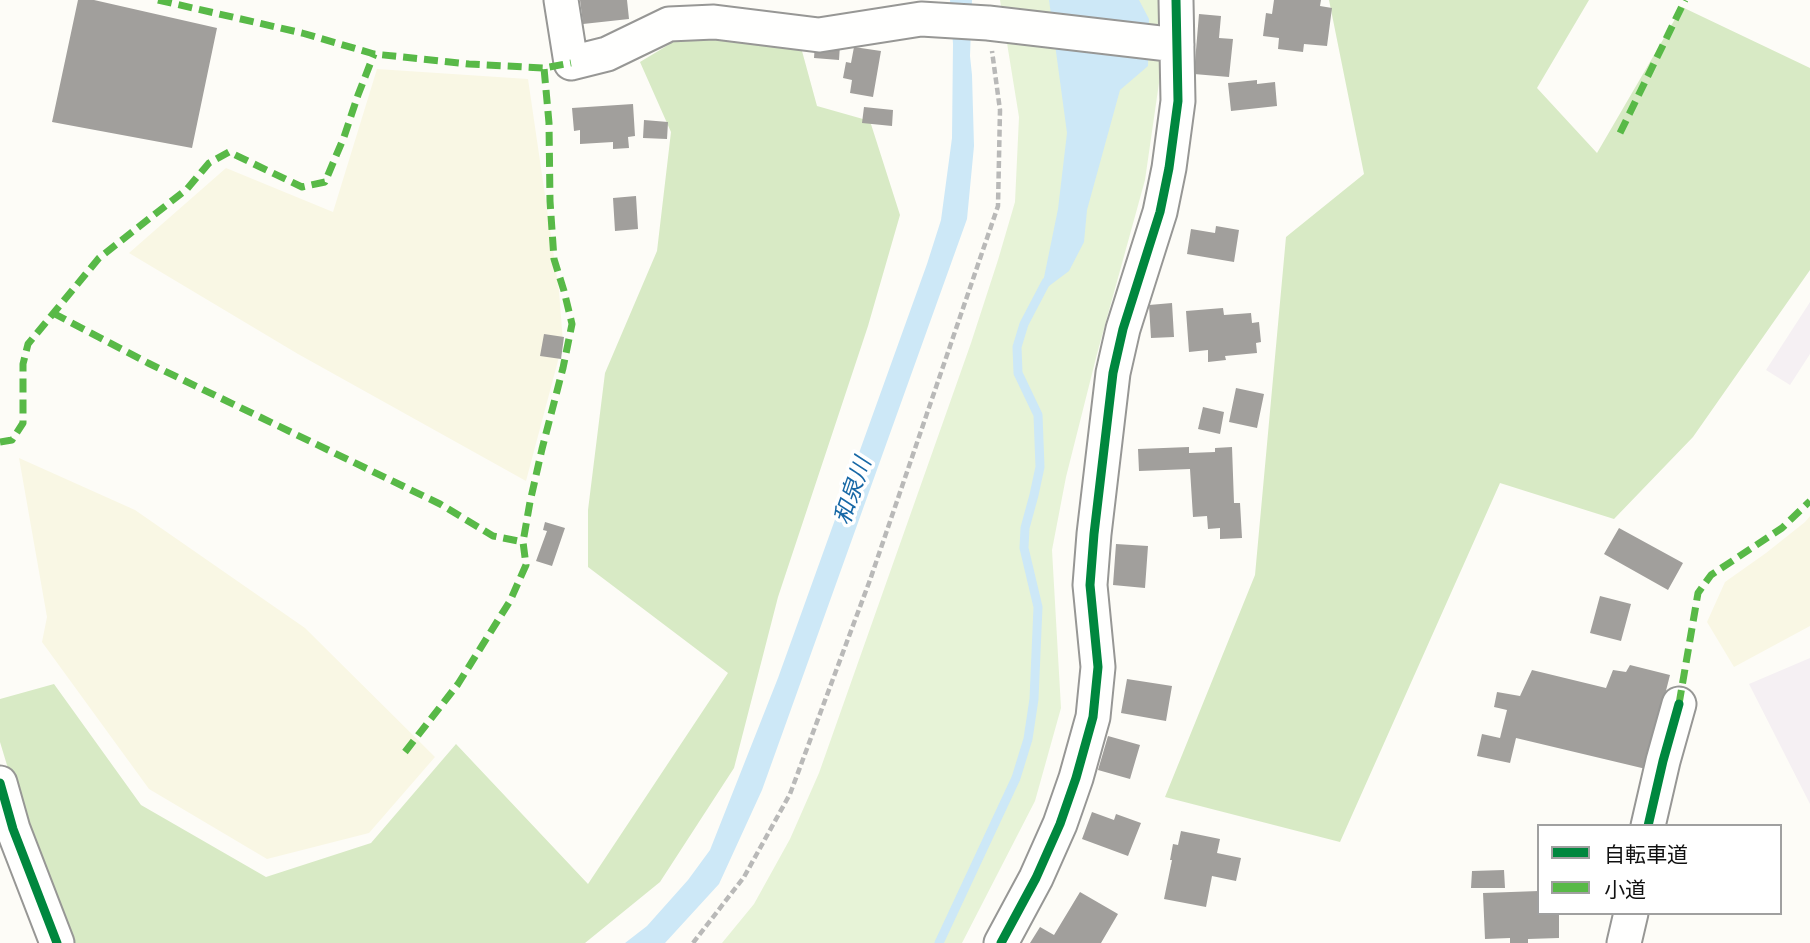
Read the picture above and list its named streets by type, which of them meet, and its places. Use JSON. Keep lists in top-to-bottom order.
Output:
{
  "water": ["和泉川"],
  "legend": ["自転車道", "小道"]
}
